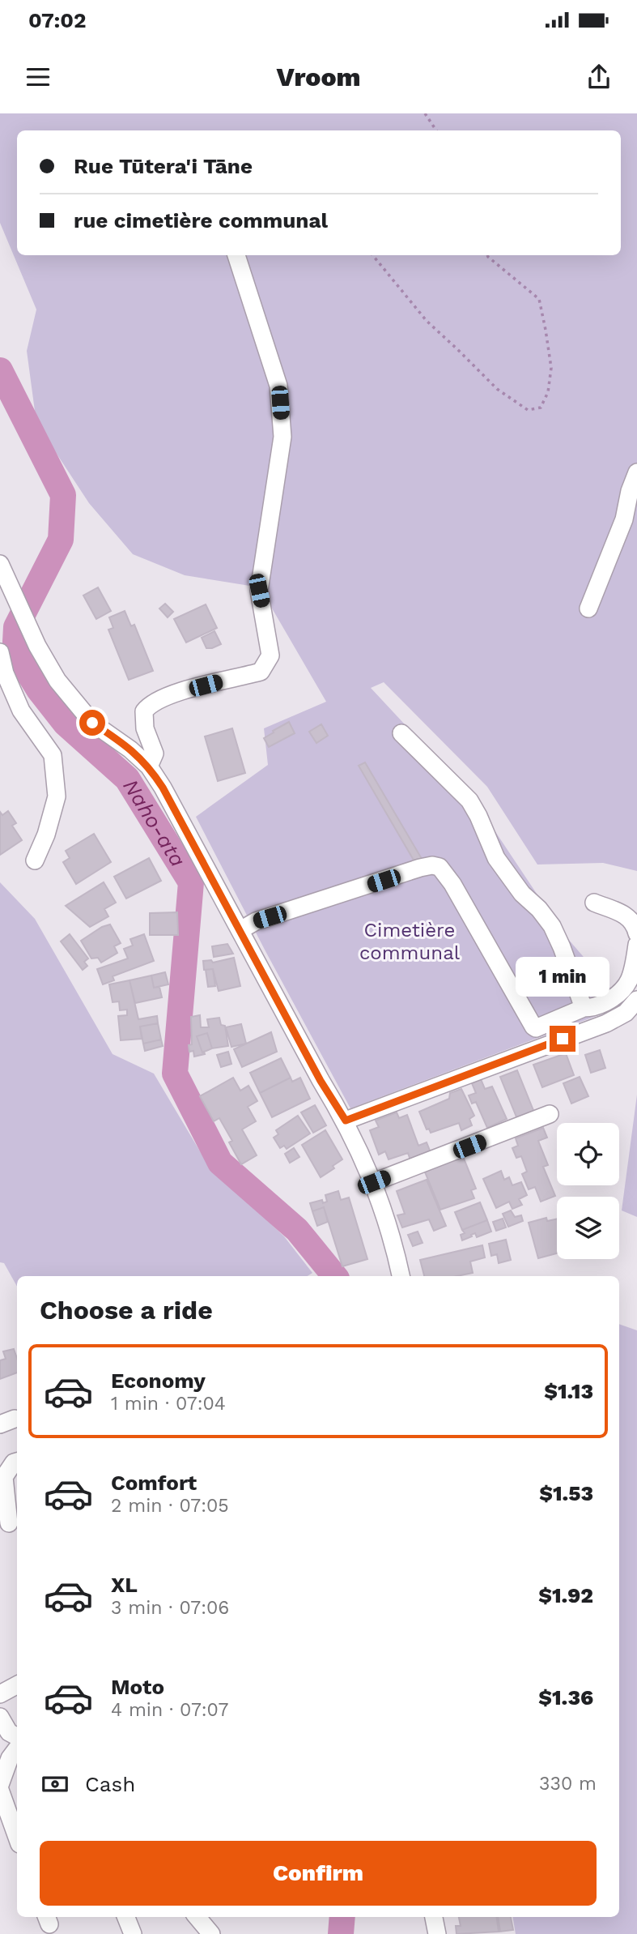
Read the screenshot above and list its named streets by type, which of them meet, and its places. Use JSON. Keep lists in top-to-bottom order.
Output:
{
  "water": ["Naho-ata"],
  "parks": ["Cimetière communal"],
  "page": {
    "status": "07:02",
    "header": "Vroom",
    "banner": ["Rue Tūtera'i Tāne", "rue cimetière communal"],
    "bubble": "1 min",
    "heading": "Choose a ride",
    "list": [
      {
        "name": "Economy",
        "note": "1 min · 07:04",
        "value": "$1.13"
      },
      {
        "name": "Comfort",
        "note": "2 min · 07:05",
        "value": "$1.53"
      },
      {
        "name": "XL",
        "note": "3 min · 07:06",
        "value": "$1.92"
      },
      {
        "name": "Moto",
        "note": "4 min · 07:07",
        "value": "$1.36"
      }
    ],
    "pay": ["Cash", "330 m"],
    "buttons": "Confirm"
  }
}
